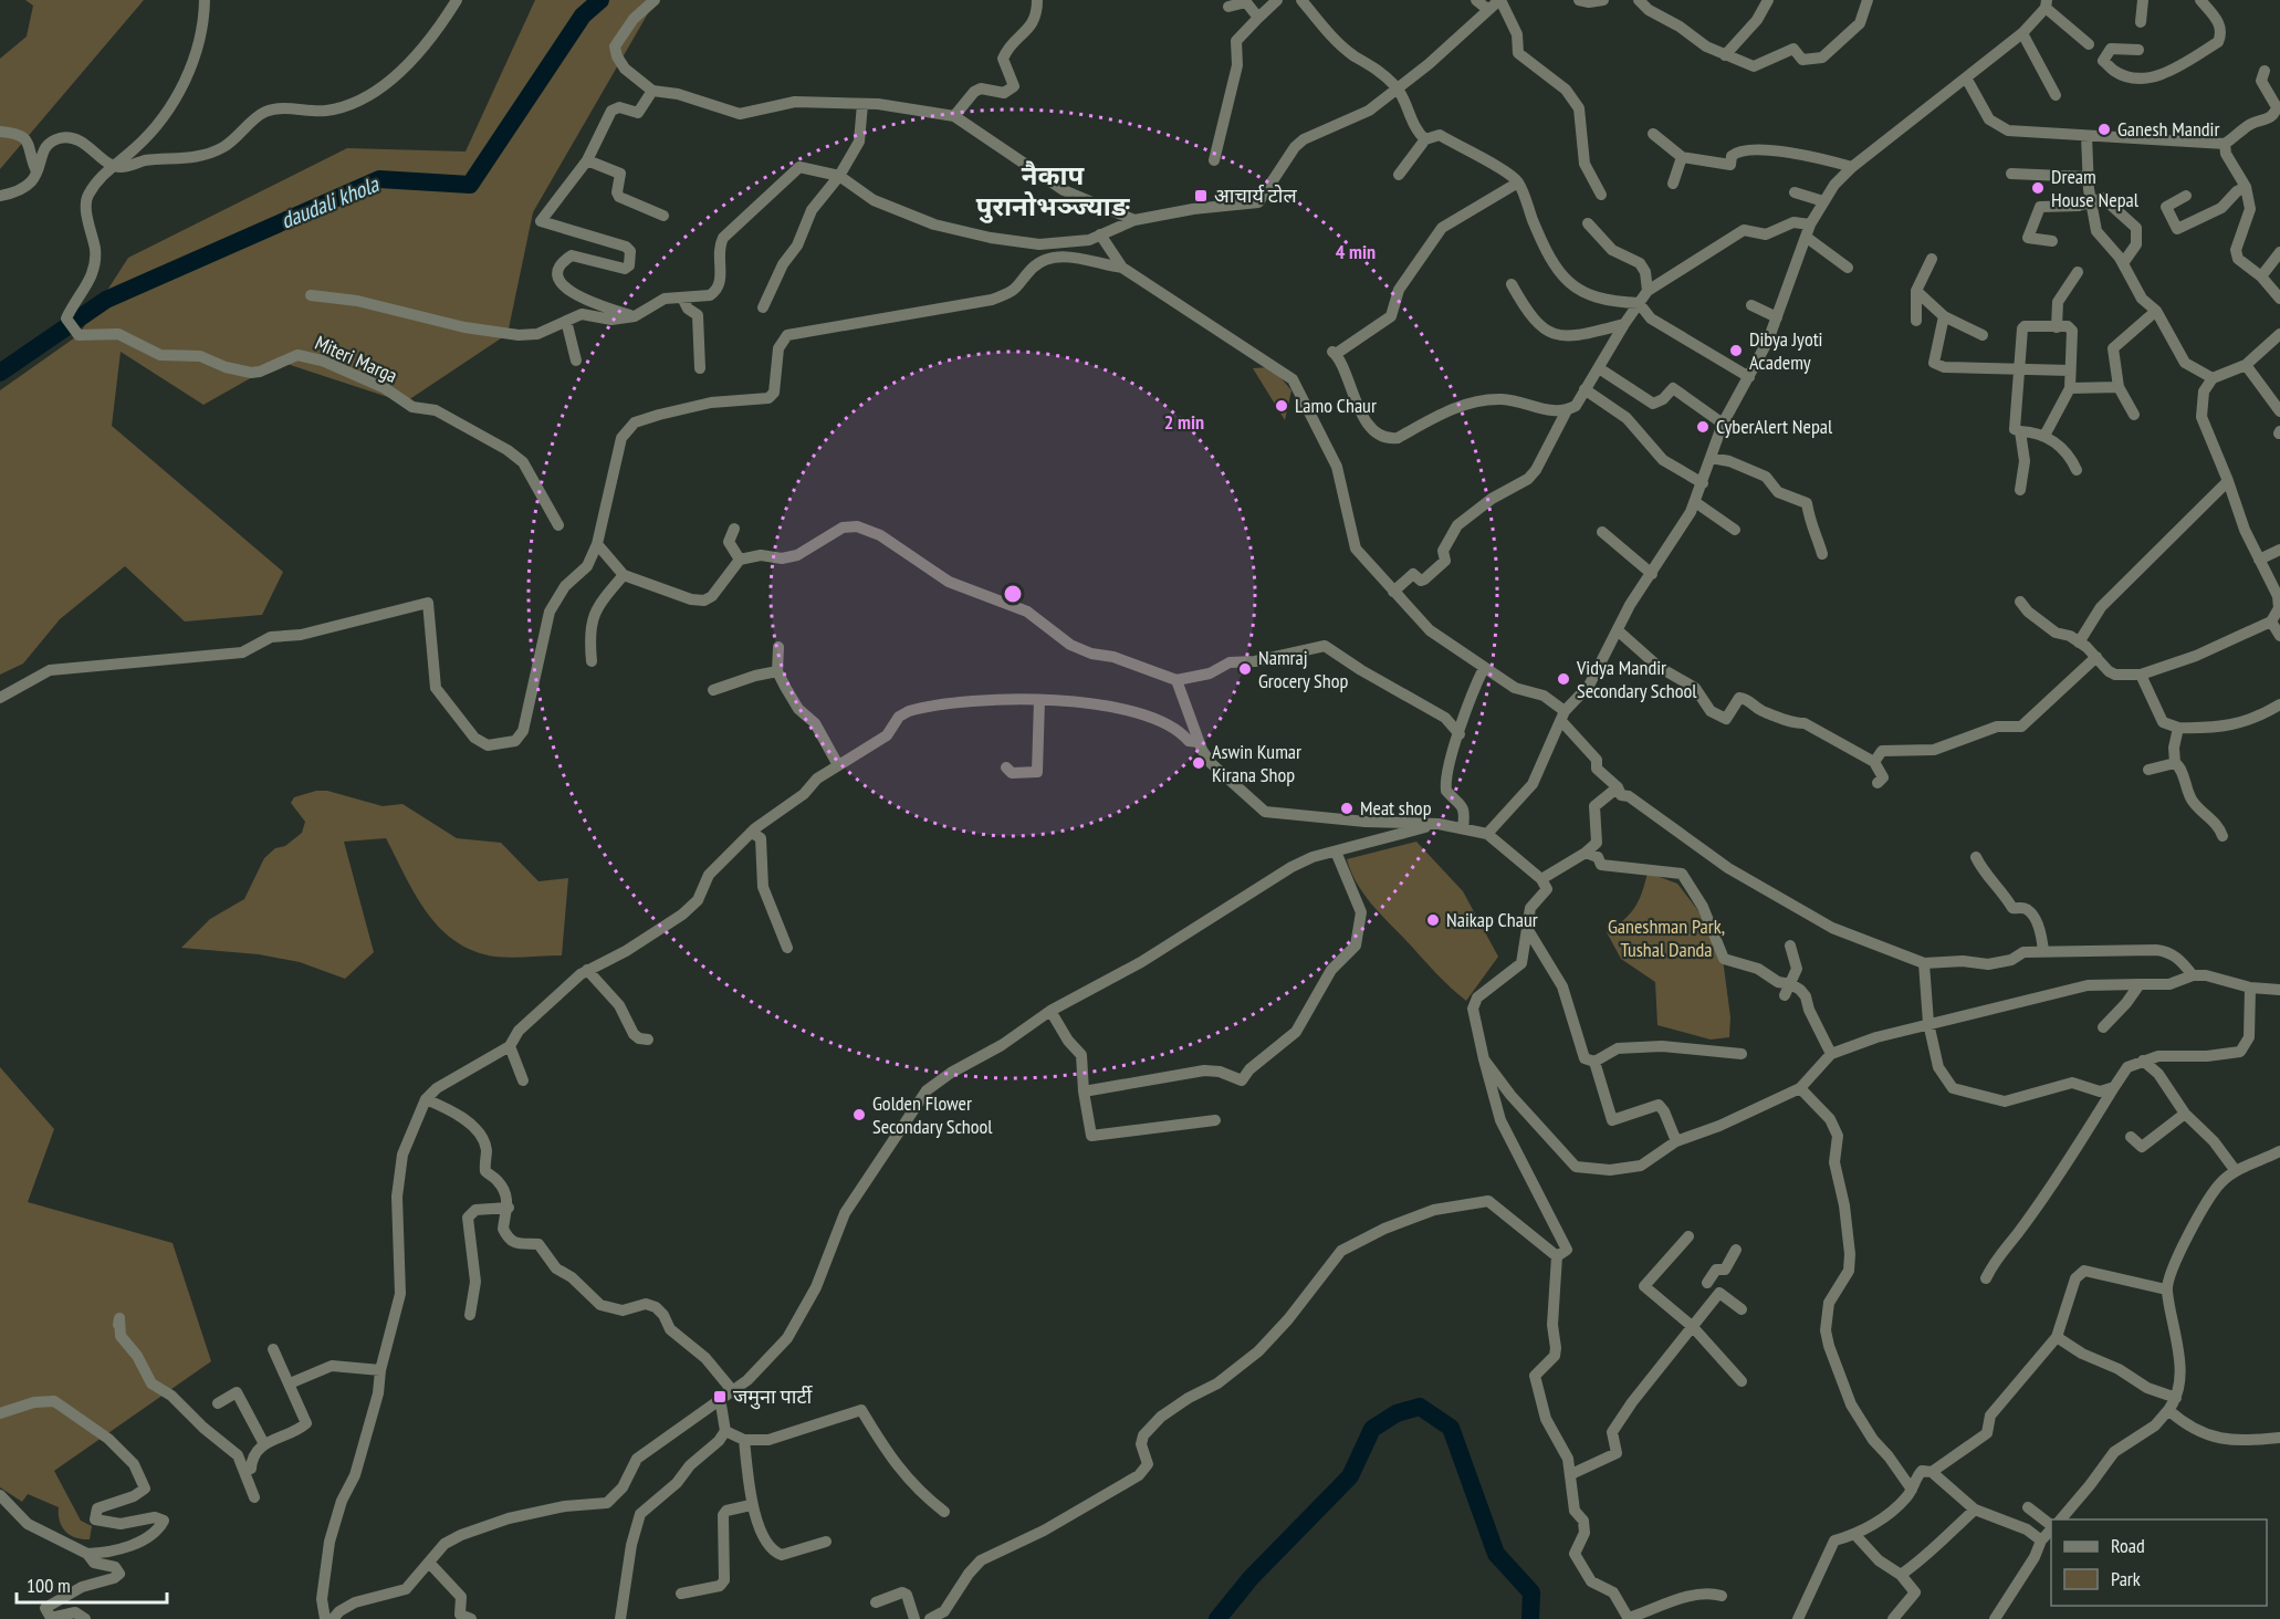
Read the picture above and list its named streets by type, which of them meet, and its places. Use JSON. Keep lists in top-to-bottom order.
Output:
{
  "streets": {
    "street": ["Miteri Marga"]
  },
  "districts": ["नैकाप पुरानोभञ्ज्याङ"],
  "water": ["daudali khola"],
  "parks": ["Ganeshman Park, Tushal Danda"],
  "places": {
    "other": [
      "Ganesh Mandir",
      "Dream House Nepal",
      "Dibya Jyoti Academy",
      "Lamo Chaur",
      "CyberAlert Nepal",
      "Namraj Grocery Shop",
      "Vidya Mandir Secondary School",
      "Aswin Kumar Kirana Shop",
      "Meat shop",
      "Naikap Chaur",
      "Golden Flower Secondary School"
    ],
    "transit": ["आचार्य टोल", "जमुना पार्टी"]
  },
  "legend": ["Road", "Park"],
  "scale_bar": "100 m",
  "rings": ["4 min", "2 min"]
}
